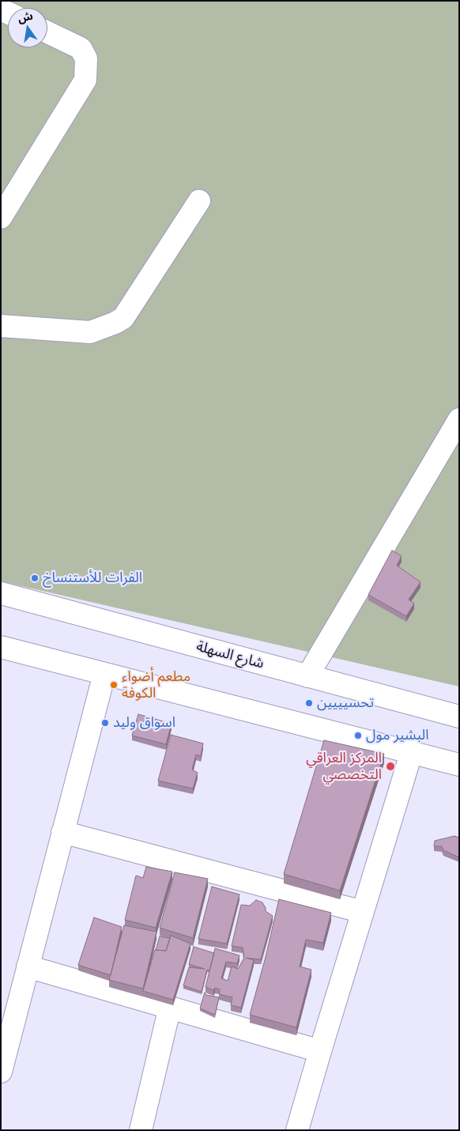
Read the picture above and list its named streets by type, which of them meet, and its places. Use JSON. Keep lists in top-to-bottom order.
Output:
{
  "streets": {
    "street": ["شارع السهلة"]
  },
  "places": [
    "الفرات للأستنساخ",
    "مطعم أضواء الكوفة",
    "تحسيييين",
    "اسواق وليد",
    "البشير مول",
    "المركز العراقي التخصصي"
  ],
  "north": "top"
}
